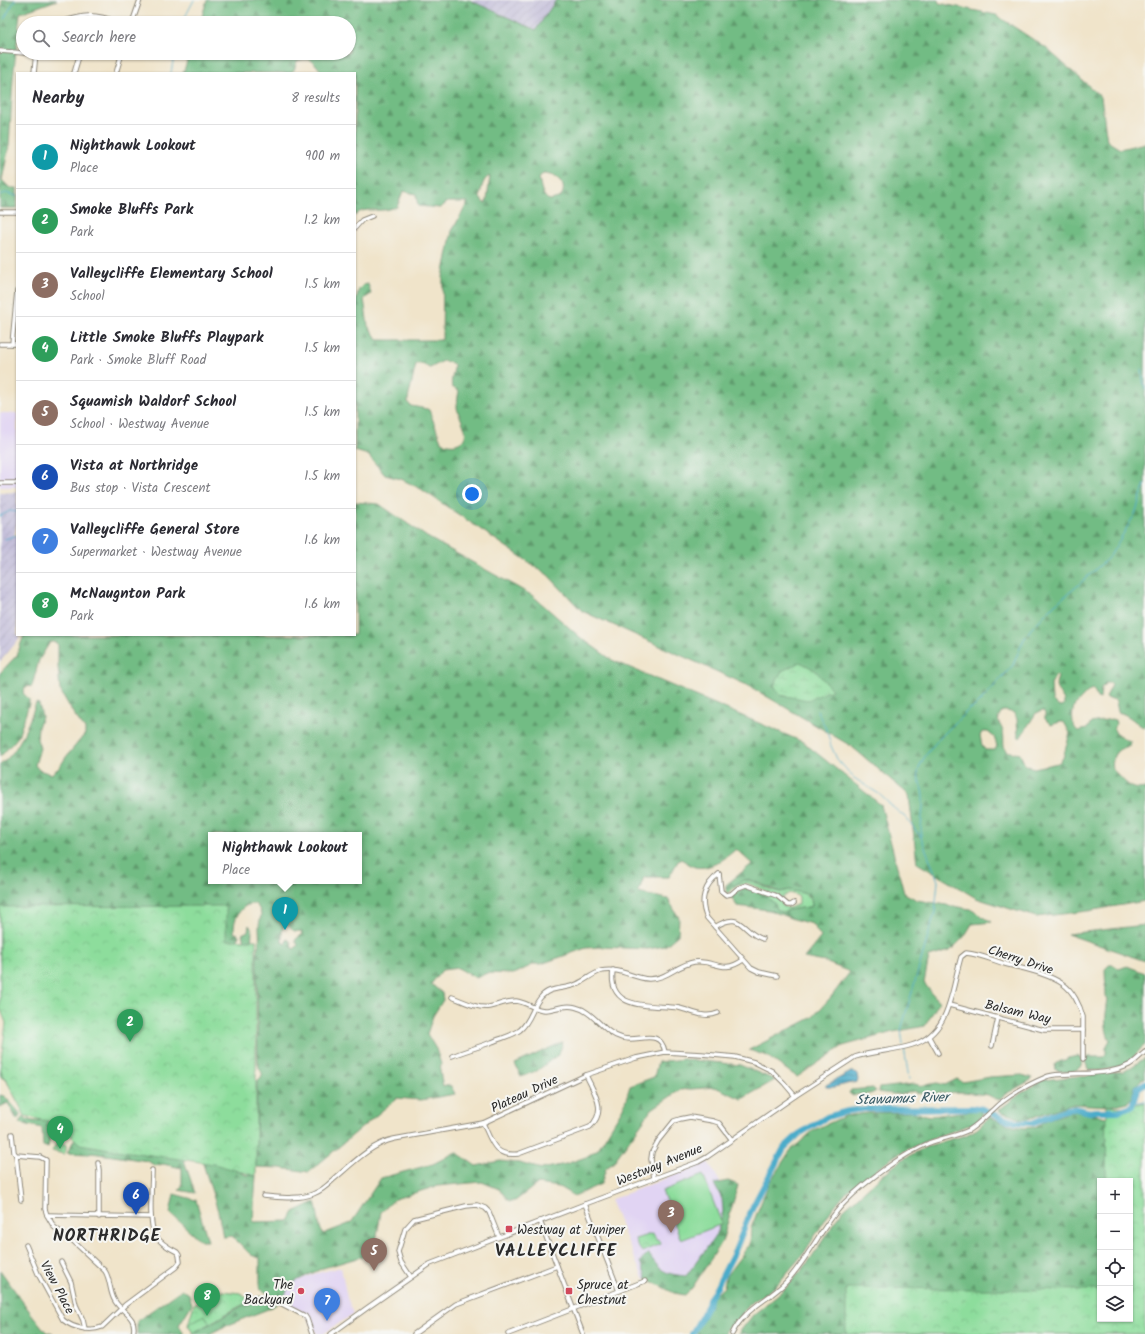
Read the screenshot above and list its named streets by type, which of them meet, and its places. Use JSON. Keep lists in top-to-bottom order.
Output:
{
  "streets": {
    "street": [
      "Cherry Drive",
      "Balsam Way",
      "Plateau Drive",
      "Westway Avenue",
      "View Place"
    ]
  },
  "crossings": [
    ["Cherry Drive", "Balsam Way"],
    ["Cherry Drive", "Westway Avenue"],
    ["Balsam Way", "Westway Avenue"],
    ["Plateau Drive", "Westway Avenue"]
  ],
  "districts": ["NORTHRIDGE", "VALLEYCLIFFE"],
  "water": ["Stawamus River"],
  "places": {
    "transit": ["Westway at Juniper", "Spruce at Chestnut"],
    "other": ["The Backyard"]
  },
  "page": {
    "search": "Search here",
    "heading": ["Nearby", "8 results"],
    "list": [
      {
        "mark": "1",
        "name": "Nighthawk Lookout",
        "note": "Place",
        "value": "900 m"
      },
      {
        "mark": "2",
        "name": "Smoke Bluffs Park",
        "note": "Park",
        "value": "1.2 km"
      },
      {
        "mark": "3",
        "name": "Valleycliffe Elementary School",
        "note": "School",
        "value": "1.5 km"
      },
      {
        "mark": "4",
        "name": "Little Smoke Bluffs Playpark",
        "note": "Park · Smoke Bluff Road",
        "value": "1.5 km"
      },
      {
        "mark": "5",
        "name": "Squamish Waldorf School",
        "note": "School · Westway Avenue",
        "value": "1.5 km"
      },
      {
        "mark": "6",
        "name": "Vista at Northridge",
        "note": "Bus stop · Vista Crescent",
        "value": "1.5 km"
      },
      {
        "mark": "7",
        "name": "Valleycliffe General Store",
        "note": "Supermarket · Westway Avenue",
        "value": "1.6 km"
      },
      {
        "mark": "8",
        "name": "McNaugnton Park",
        "note": "Park",
        "value": "1.6 km"
      }
    ],
    "popup": ["Nighthawk Lookout", "Place"],
    "pins": [
      "1",
      "2",
      "4",
      "6",
      "3",
      "5",
      "8",
      "7"
    ],
    "map_buttons": ["+", "−"]
  }
}
